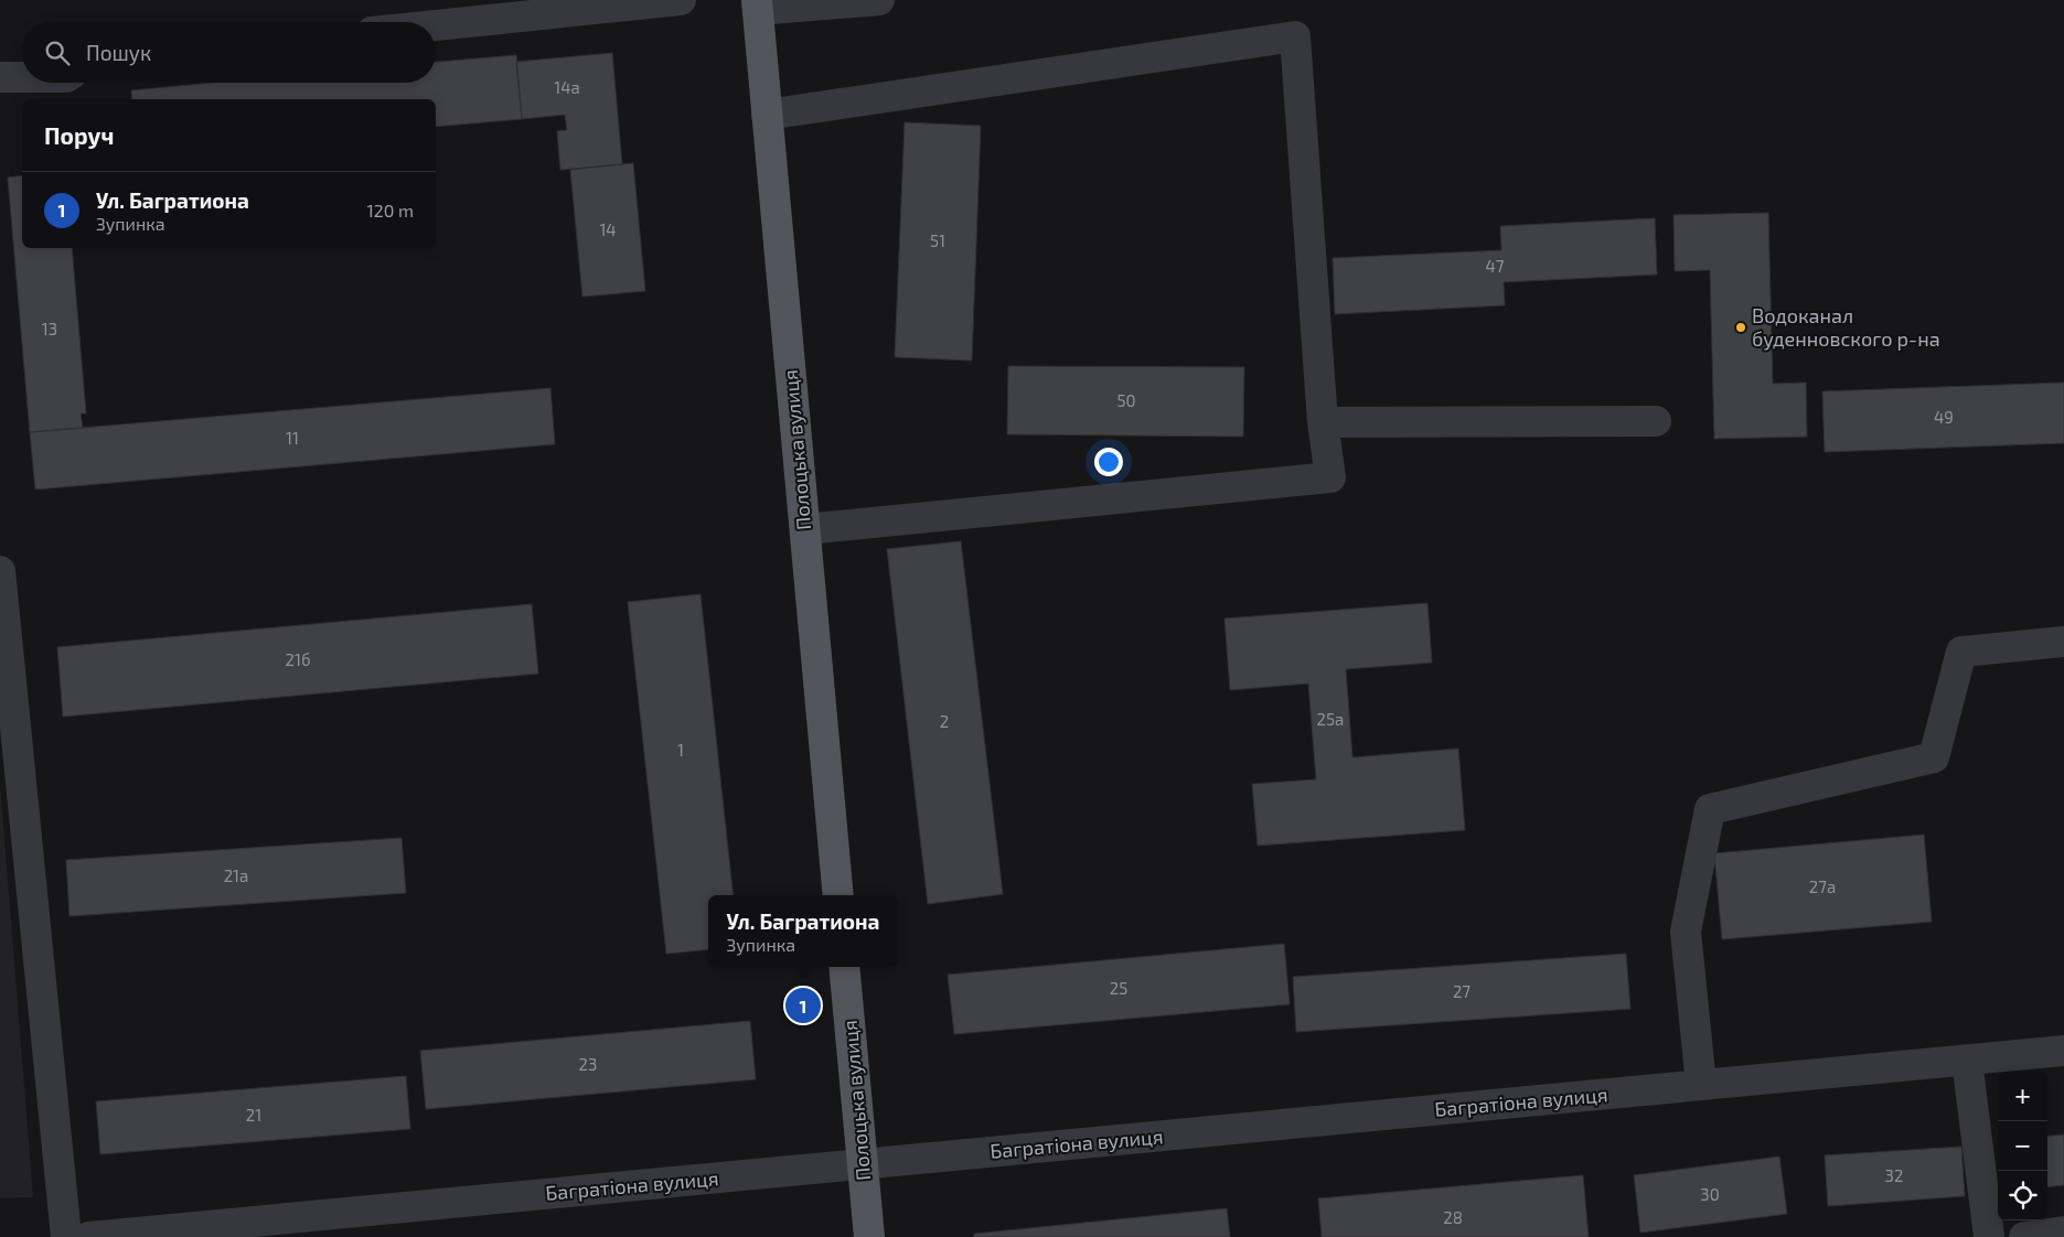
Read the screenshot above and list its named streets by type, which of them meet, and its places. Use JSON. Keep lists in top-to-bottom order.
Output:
{
  "streets": {
    "main road": ["Полоцька вулиця"],
    "street": ["Багратіона вулиця"]
  },
  "crossings": [
    ["Полоцька вулиця", "Багратіона вулиця"]
  ],
  "places": ["Водоканал буденновского р-на"],
  "house_numbers": [
    "14а",
    "14",
    "51",
    "47",
    "13",
    "50",
    "49",
    "11",
    "21б",
    "25а",
    "2",
    "1",
    "21а",
    "27а",
    "25",
    "27",
    "23",
    "21",
    "32",
    "30",
    "28"
  ],
  "page": {
    "search": "Пошук",
    "heading": "Поруч",
    "list": [
      {
        "mark": "1",
        "name": "Ул. Багратиона",
        "note": "Зупинка",
        "value": "120 m"
      }
    ],
    "popup": ["Ул. Багратиона", "Зупинка"],
    "pins": "1",
    "map_buttons": ["+", "−"]
  }
}
